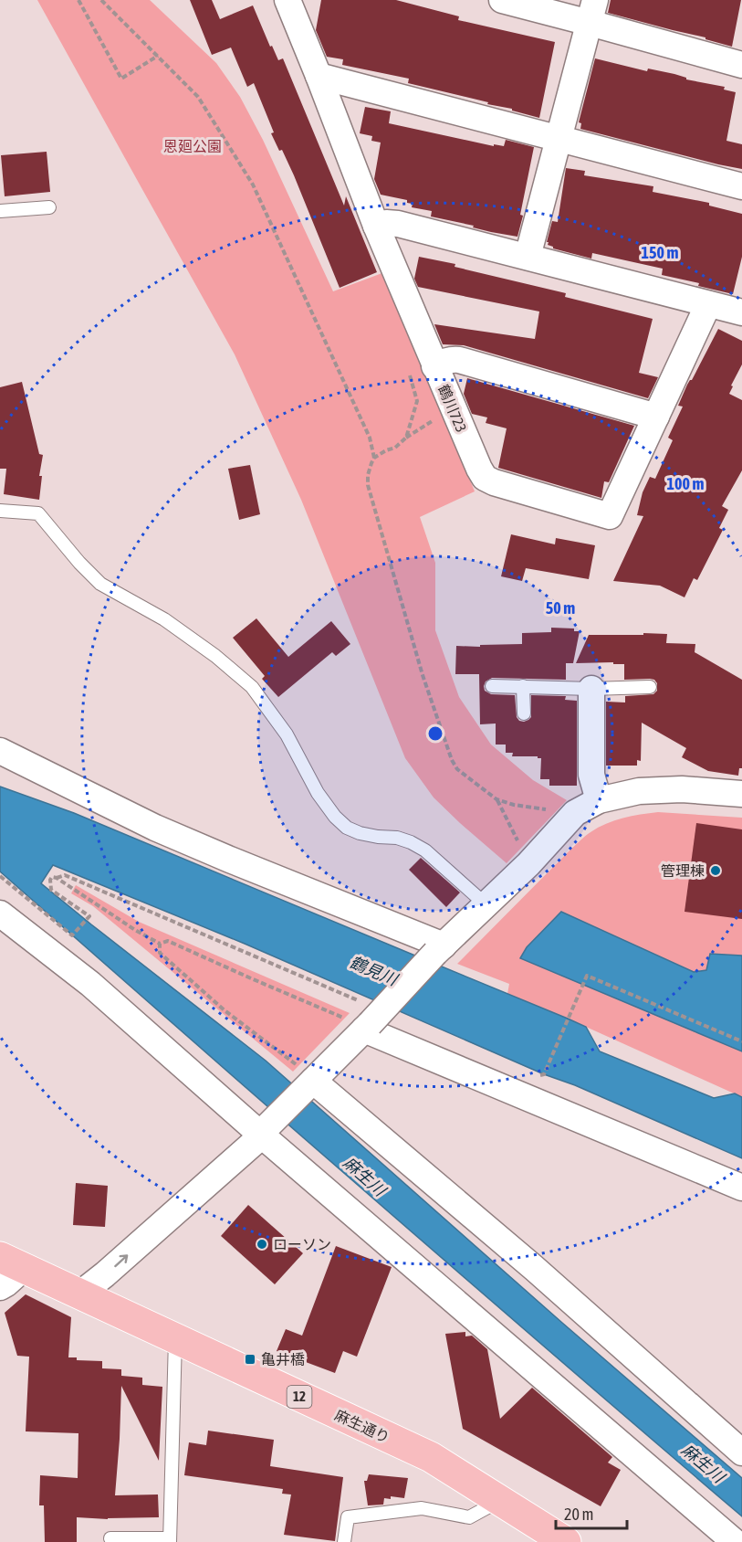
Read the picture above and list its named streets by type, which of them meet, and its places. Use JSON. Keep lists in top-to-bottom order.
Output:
{
  "streets": {
    "main road": ["12", "麻生通り"],
    "street": ["鶴川723"]
  },
  "water": ["鶴見川", "麻生川"],
  "parks": ["恩廻公園"],
  "places": {
    "other": ["管理棟", "ローソン"],
    "transit": ["亀井橋"]
  },
  "scale_bar": "20 m",
  "rings": ["150 m", "100 m", "50 m"]
}
